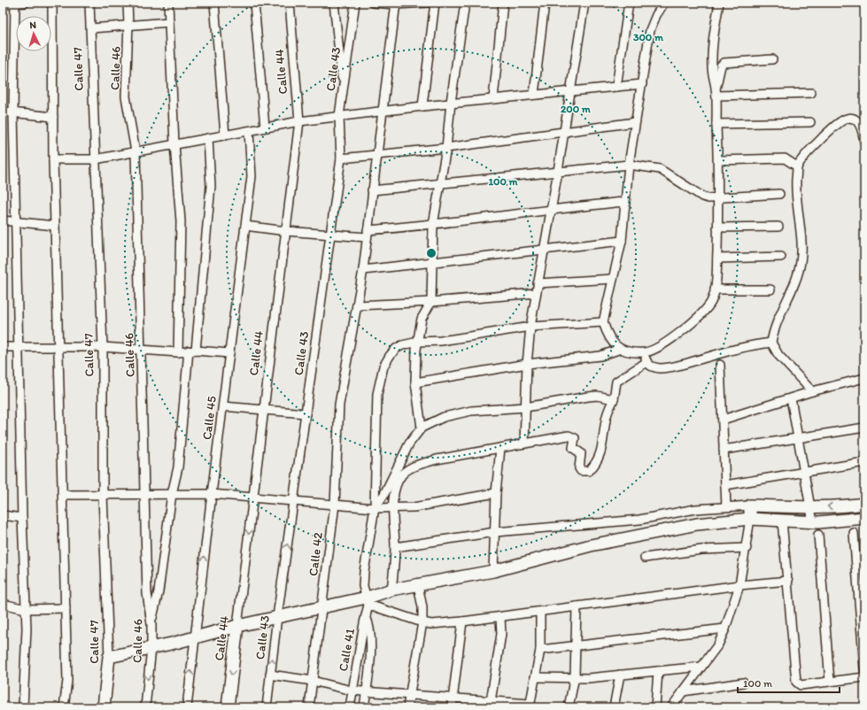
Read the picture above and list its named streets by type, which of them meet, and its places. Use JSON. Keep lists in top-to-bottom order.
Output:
{
  "streets": {
    "street": [
      "Calle 46",
      "Calle 47",
      "Calle 43",
      "Calle 44",
      "Calle 45",
      "Calle 42",
      "Calle 41"
    ]
  },
  "scale_bar": "100 m",
  "north": "top",
  "rings": ["300 m", "200 m", "100 m"]
}
